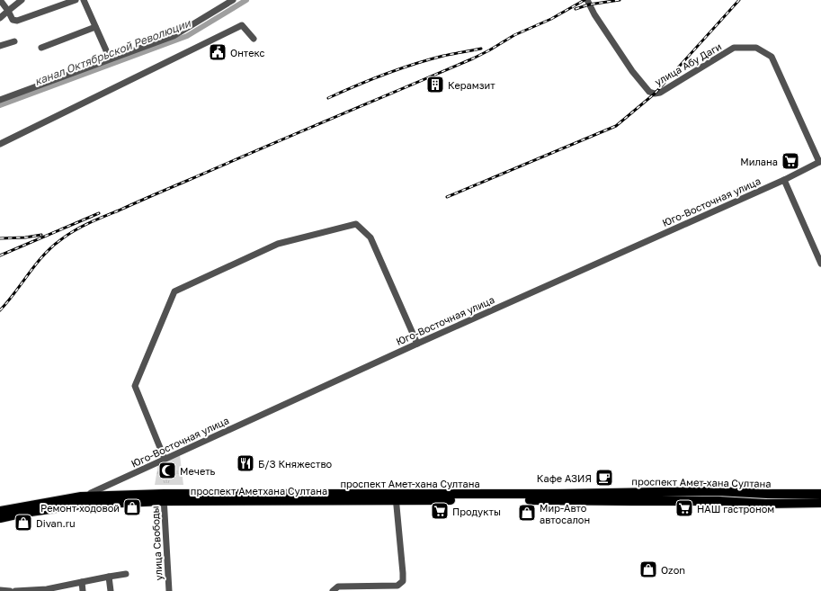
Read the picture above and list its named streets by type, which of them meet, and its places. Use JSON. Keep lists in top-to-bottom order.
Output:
{
  "streets": {
    "main road": ["проспект Амет-хана Султана"],
    "street": ["улица Абу Даги", "Юго-Восточная улица", "улица Свободы"]
  },
  "crossings": [
    ["улица Абу Даги", "Юго-Восточная улица"],
    ["Юго-Восточная улица", "проспект Амет-хана Султана"],
    ["проспект Амет-хана Султана", "улица Свободы"]
  ],
  "water": ["канал Октябрьской Революции"],
  "places": {
    "public building": ["Онтекс"],
    "building": ["Керамзит"],
    "supermarket": ["Милана", "НАШ гастроном", "Продукты"],
    "restaurant": ["Б/З Княжество"],
    "mosque": ["Мечеть"],
    "cafe": ["Кафе АЗИЯ"],
    "shop": [
      "Ремонт ходовой",
      "Мир-Авто автосалон",
      "Divan.ru",
      "Ozon"
    ]
  }
}
